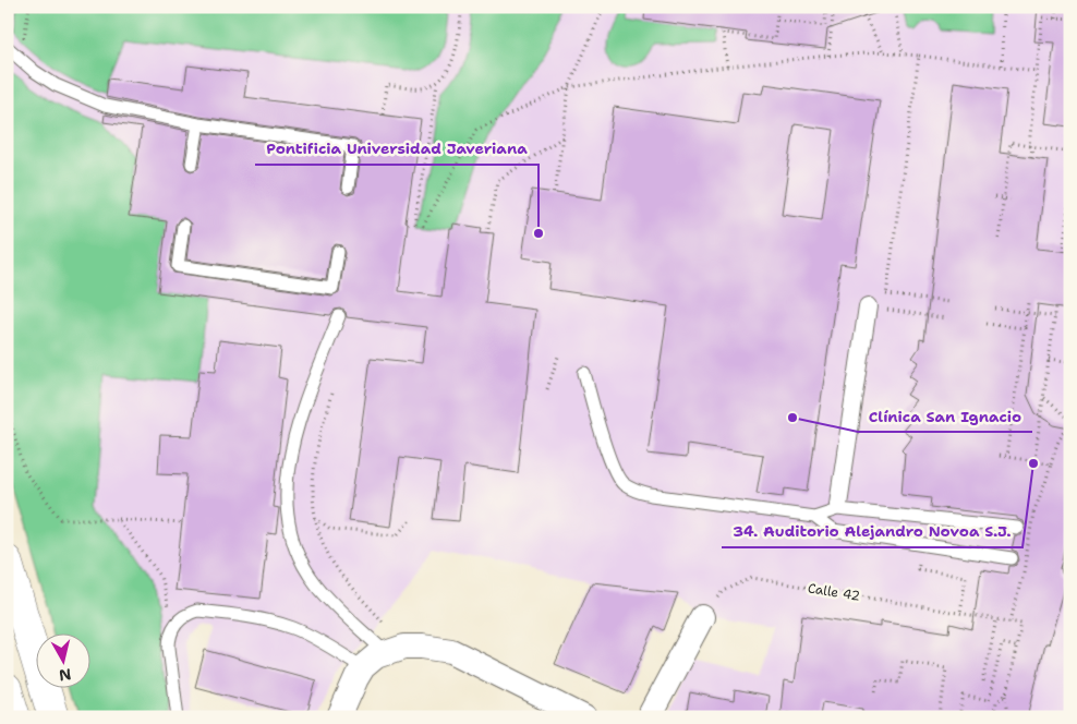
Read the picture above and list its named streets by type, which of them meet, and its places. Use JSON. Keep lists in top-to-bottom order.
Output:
{
  "streets": {
    "path": ["Calle 42"]
  },
  "places": ["Pontificia Universidad Javeriana", "Clínica San Ignacio", "34. Auditorio Alejandro Novoa S.J."],
  "north": "bottom"
}
